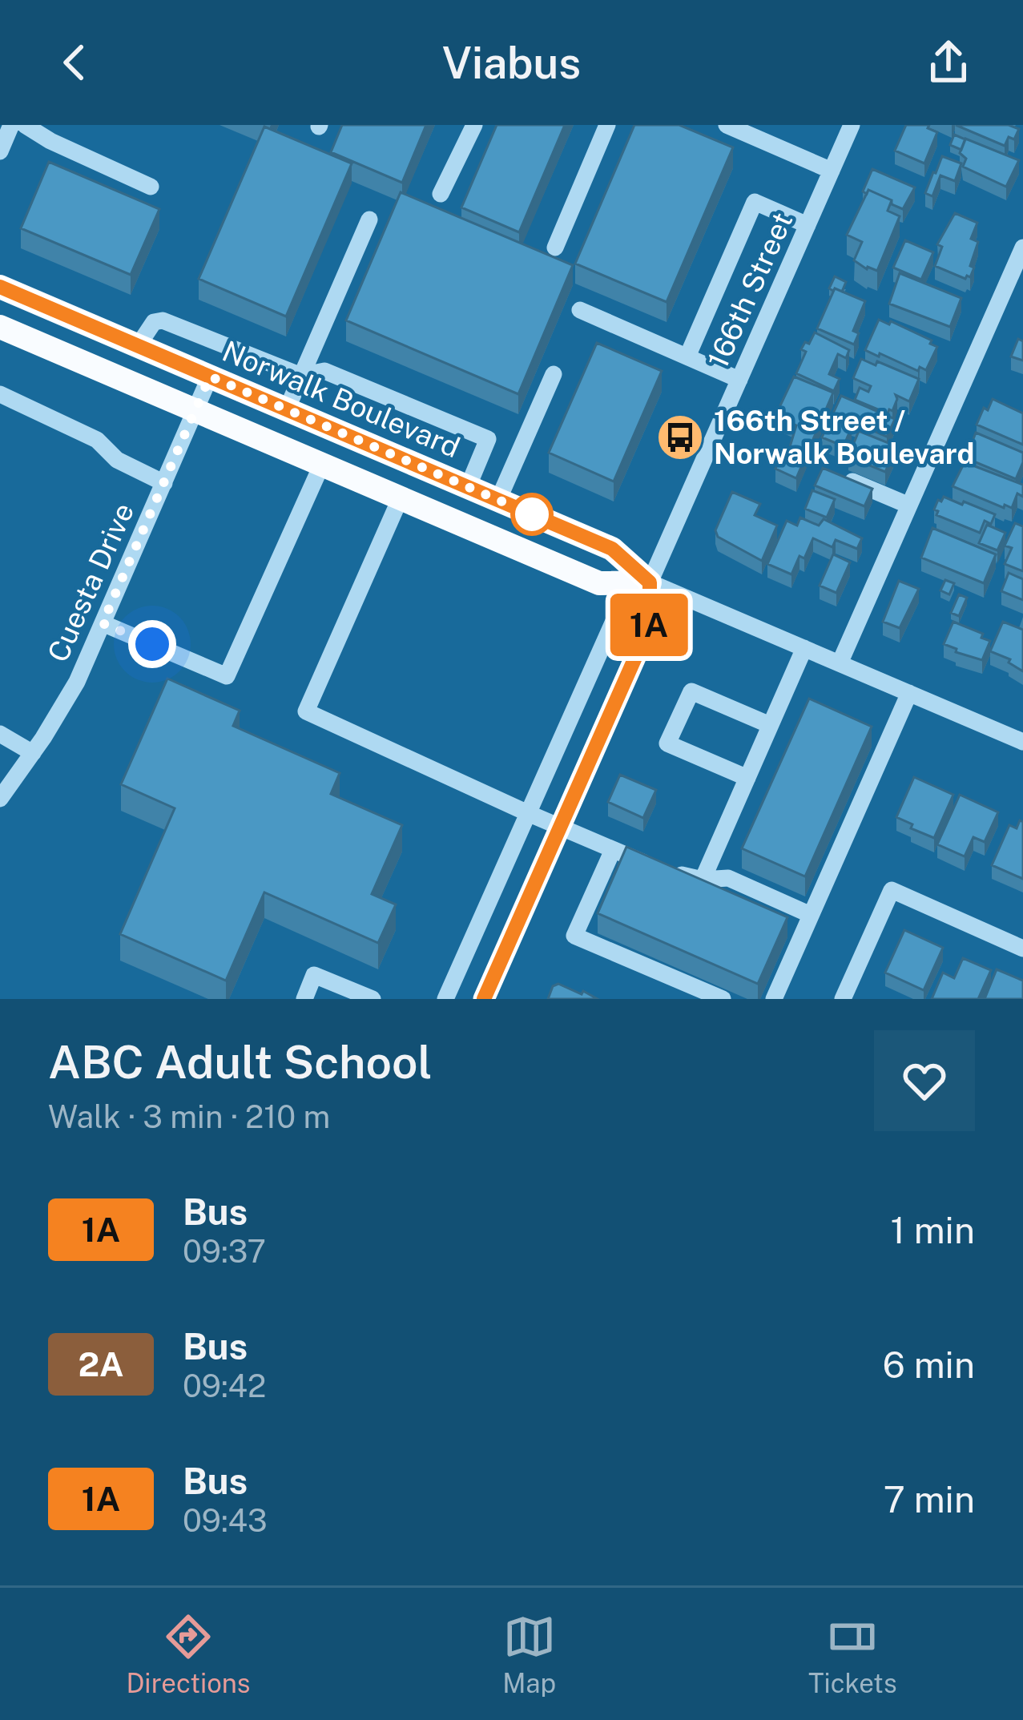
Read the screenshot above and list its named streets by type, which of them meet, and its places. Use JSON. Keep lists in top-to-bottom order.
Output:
{
  "streets": {
    "main road": ["Norwalk Boulevard"],
    "street": ["166th Street", "Cuesta Drive"]
  },
  "crossings": [
    ["166th Street", "Norwalk Boulevard"],
    ["Norwalk Boulevard", "Cuesta Drive"]
  ],
  "places": {
    "bus stop": ["166th Street / Norwalk Boulevard"]
  },
  "lines": ["bus line 1A"],
  "page": {
    "header": "Viabus",
    "on_map": "1A",
    "heading": ["ABC Adult School", "Walk · 3 min · 210 m"],
    "list": [
      {
        "mark": "1A",
        "name": "Bus",
        "note": "09:37",
        "value": "1 min"
      },
      {
        "mark": "2A",
        "name": "Bus",
        "note": "09:42",
        "value": "6 min"
      },
      {
        "mark": "1A",
        "name": "Bus",
        "note": "09:43",
        "value": "7 min"
      }
    ],
    "tabs": ["Directions", "Map", "Tickets"]
  }
}
